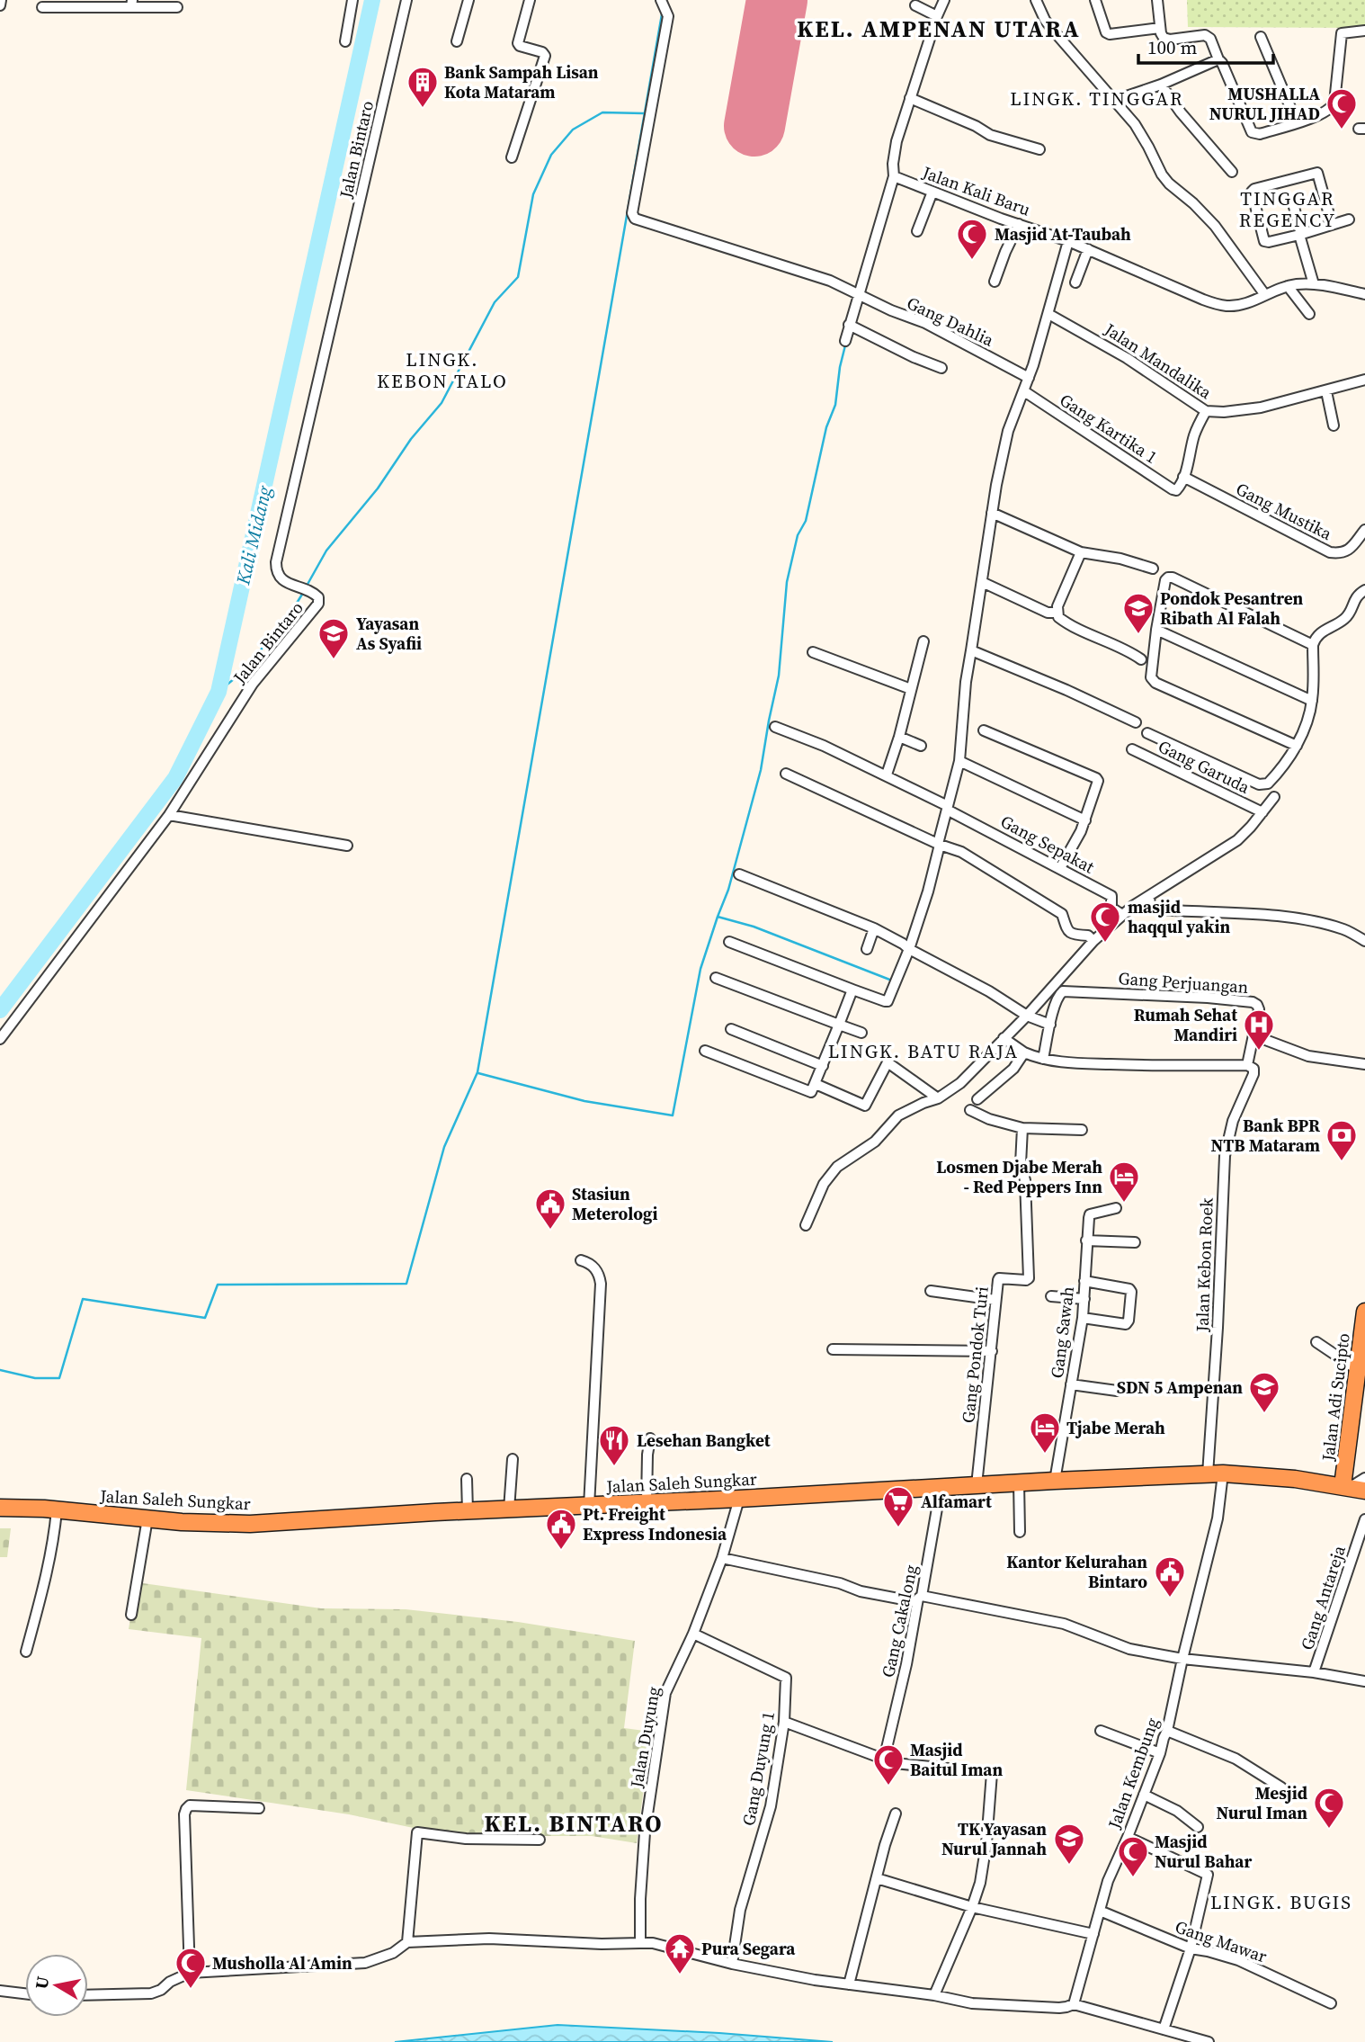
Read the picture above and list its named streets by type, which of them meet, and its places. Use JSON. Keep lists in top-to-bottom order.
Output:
{
  "streets": {
    "highway": ["Jalan Adi Sucipto", "Jalan Saleh Sungkar"],
    "street": [
      "Jalan Bintaro",
      "Jalan Kali Baru",
      "Gang Dahlia",
      "Jalan Mandalika",
      "Gang Kartika 1",
      "Gang Mustika",
      "Gang Garuda",
      "Gang Sepakat",
      "Gang Perjuangan",
      "Jalan Kebon Roek",
      "Gang Sawah",
      "Gang Pondok Turi",
      "Gang Antareja",
      "Gang Cakalong",
      "Jalan Duyung",
      "Gang Duyung 1",
      "Jalan Kembung",
      "Gang Mawar"
    ]
  },
  "crossings": [
    ["Gang Kartika 1", "Gang Mustika"],
    ["Gang Perjuangan", "Jalan Kebon Roek"],
    ["Jalan Kebon Roek", "Jalan Saleh Sungkar"],
    ["Jalan Kebon Roek", "Jalan Kembung"],
    ["Gang Sawah", "Jalan Saleh Sungkar"],
    ["Gang Pondok Turi", "Jalan Saleh Sungkar"],
    ["Jalan Adi Sucipto", "Jalan Saleh Sungkar"],
    ["Jalan Saleh Sungkar", "Gang Cakalong"],
    ["Jalan Saleh Sungkar", "Jalan Duyung"],
    ["Jalan Saleh Sungkar", "Jalan Kembung"],
    ["Jalan Duyung", "Gang Duyung 1"],
    ["Jalan Kembung", "Gang Mawar"]
  ],
  "districts": [
    "KEL. AMPENAN UTARA",
    "LINGK. TINGGAR",
    "TINGGAR REGENCY",
    "LINGK. KEBON TALO",
    "LINGK. BATU RAJA",
    "KEL. BINTARO",
    "LINGK. BUGIS"
  ],
  "water": ["Kali Midang"],
  "places": {
    "building": ["Bank Sampah Lisan Kota Mataram"],
    "mosque": [
      "MUSHALLA NURUL JIHAD",
      "Masjid At-Taubah",
      "masjid haqqul yakin",
      "Masjid Baitul Iman",
      "Mesjid Nurul Iman",
      "Masjid Nurul Bahar",
      "Musholla Al Amin"
    ],
    "school or university": [
      "Pondok Pesantren Ribath Al Falah",
      "Yayasan As Syafii",
      "SDN 5 Ampenan",
      "TK Yayasan Nurul Jannah"
    ],
    "hospital": ["Rumah Sehat Mandiri"],
    "bank": ["Bank BPR NTB Mataram"],
    "hotel": ["Losmen Djabe Merah - Red Peppers Inn", "Tjabe Merah"],
    "public building": ["Stasiun Meterologi", "Pt. Freight Express Indonesia", "Kantor Kelurahan Bintaro"],
    "restaurant": ["Lesehan Bangket"],
    "supermarket": ["Alfamart"],
    "temple": ["Pura Segara"]
  },
  "scale_bar": "100 m",
  "north": "left"
}
